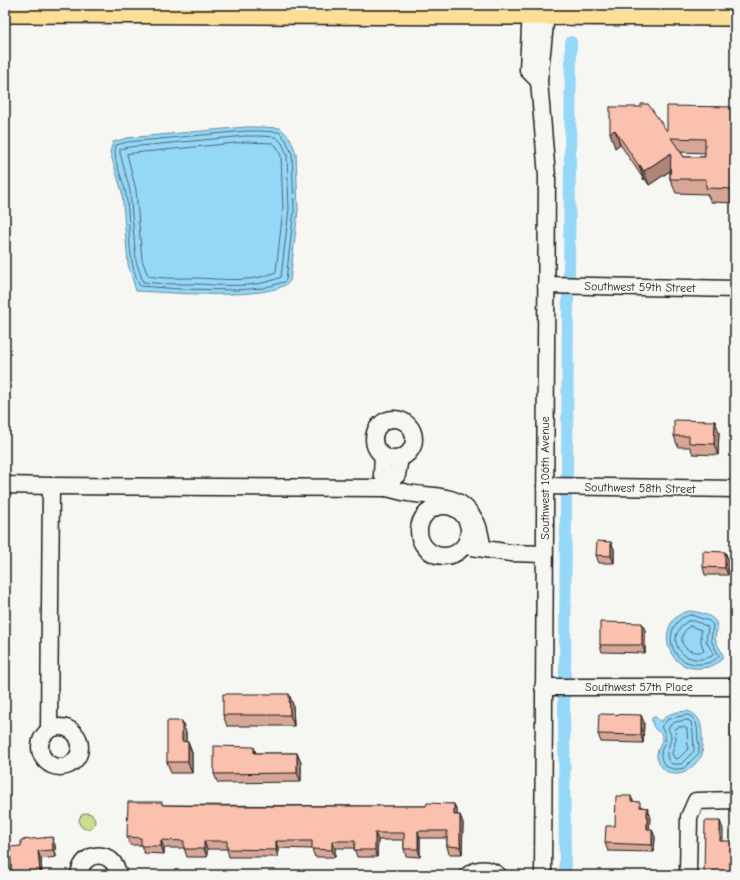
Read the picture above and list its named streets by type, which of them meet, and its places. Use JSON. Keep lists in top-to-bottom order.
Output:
{
  "streets": {
    "street": [
      "Southwest 59th Street",
      "Southwest 106th Avenue",
      "Southwest 58th Street",
      "Southwest 57th Place"
    ]
  },
  "crossings": [
    ["Southwest 59th Street", "Southwest 106th Avenue"],
    ["Southwest 106th Avenue", "Southwest 58th Street"],
    ["Southwest 106th Avenue", "Southwest 57th Place"]
  ]
}
